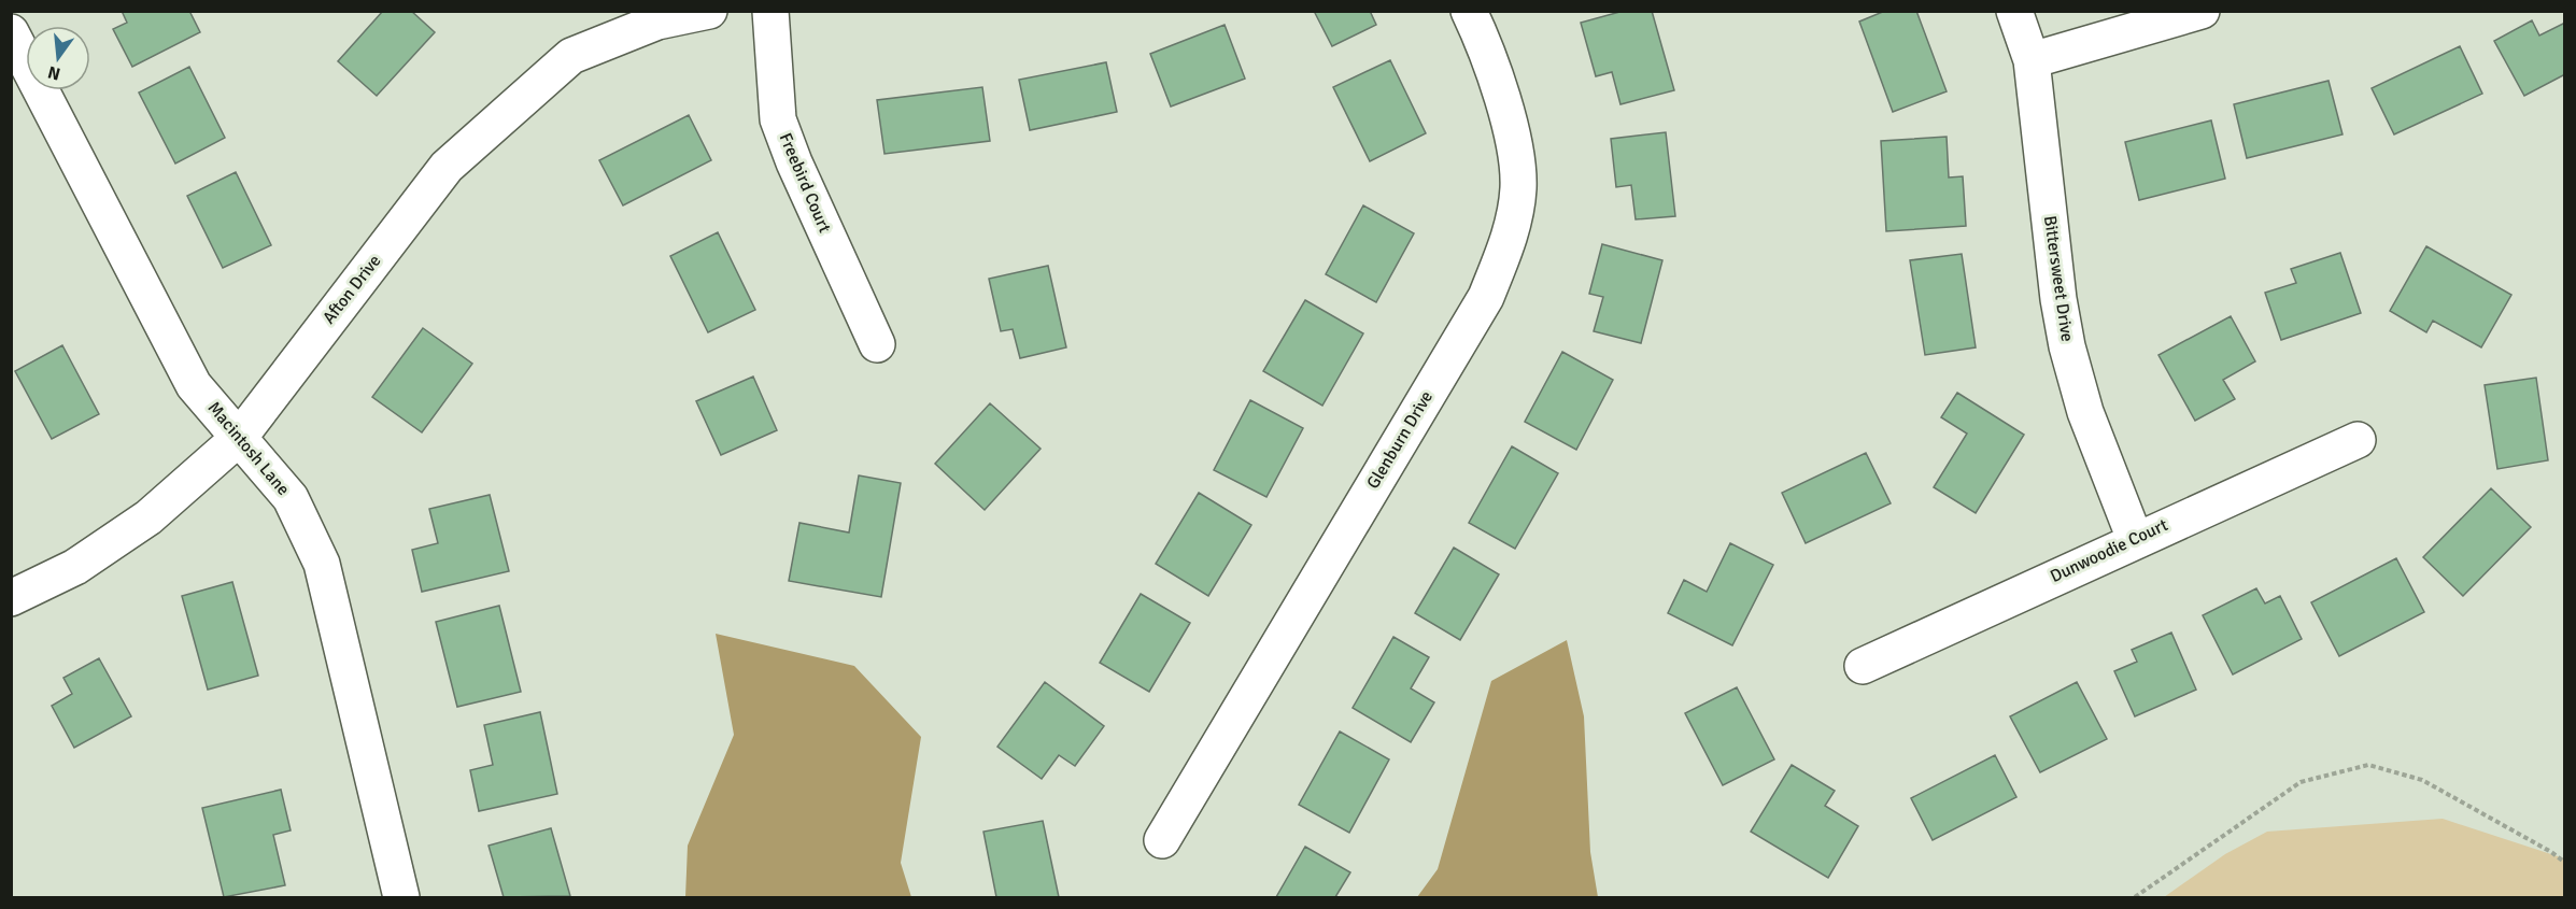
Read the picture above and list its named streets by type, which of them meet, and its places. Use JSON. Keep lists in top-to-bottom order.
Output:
{
  "streets": {
    "street": [
      "Freebird Court",
      "Bittersweet Drive",
      "Afton Drive",
      "Glenburn Drive",
      "Macintosh Lane",
      "Dunwoodie Court"
    ]
  },
  "crossings": [
    ["Bittersweet Drive", "Dunwoodie Court"],
    ["Afton Drive", "Macintosh Lane"]
  ],
  "north": "bottom"
}
